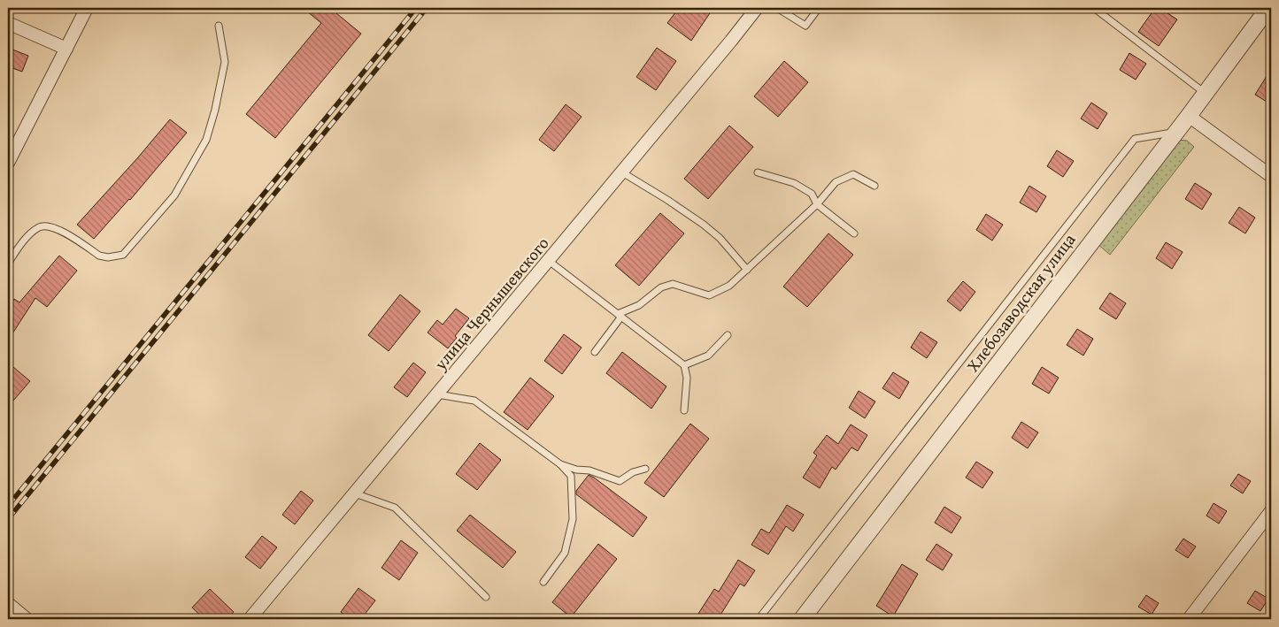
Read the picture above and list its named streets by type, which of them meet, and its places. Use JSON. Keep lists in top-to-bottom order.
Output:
{
  "streets": {
    "street": ["Хлебозаводская улица", "улица Чернышевского"]
  }
}
